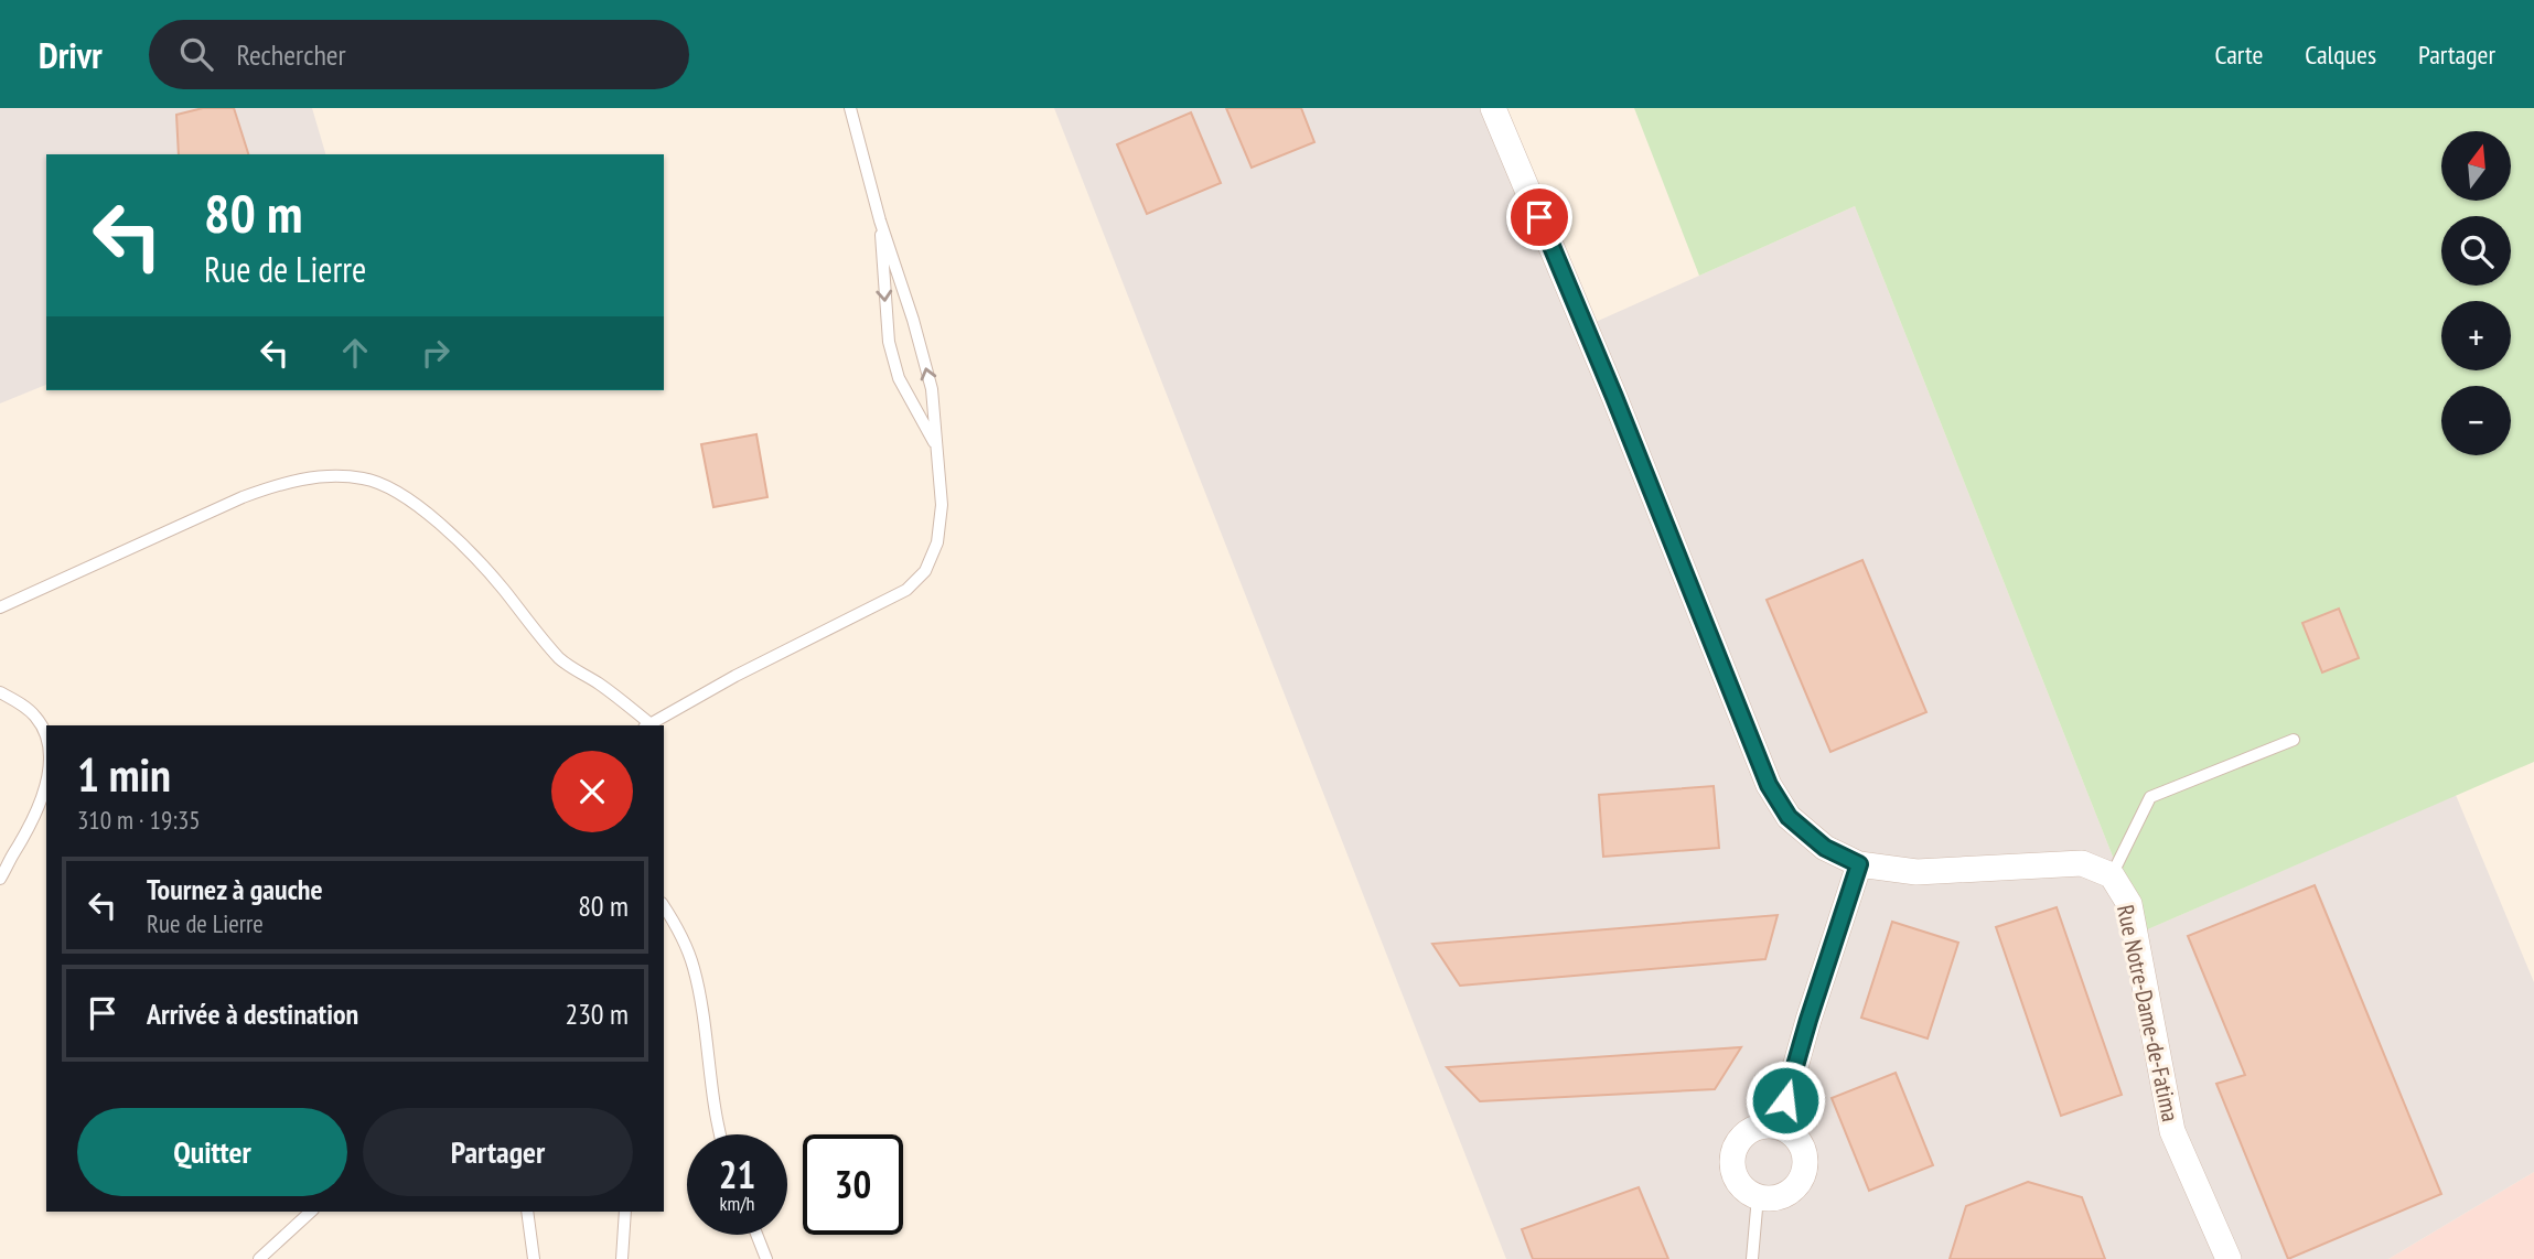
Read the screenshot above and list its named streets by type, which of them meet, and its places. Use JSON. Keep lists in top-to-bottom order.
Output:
{
  "streets": {
    "street": ["Rue Notre-Dame-de-Fatima"]
  },
  "north": "top",
  "page": {
    "header": "Drivr",
    "search": "Rechercher",
    "nav": ["Carte", "Calques", "Partager"],
    "map_buttons": ["+", "−"],
    "turn": ["80 m", "Rue de Lierre"],
    "heading": ["1 min", "310 m · 19:35"],
    "list": [
      {
        "name": "Tournez à gauche",
        "note": "Rue de Lierre",
        "value": "80 m"
      },
      {
        "name": "Arrivée à destination",
        "value": "230 m"
      }
    ],
    "buttons": ["Quitter", "Partager"],
    "speed": "21 km/h",
    "limit": "30"
  }
}
